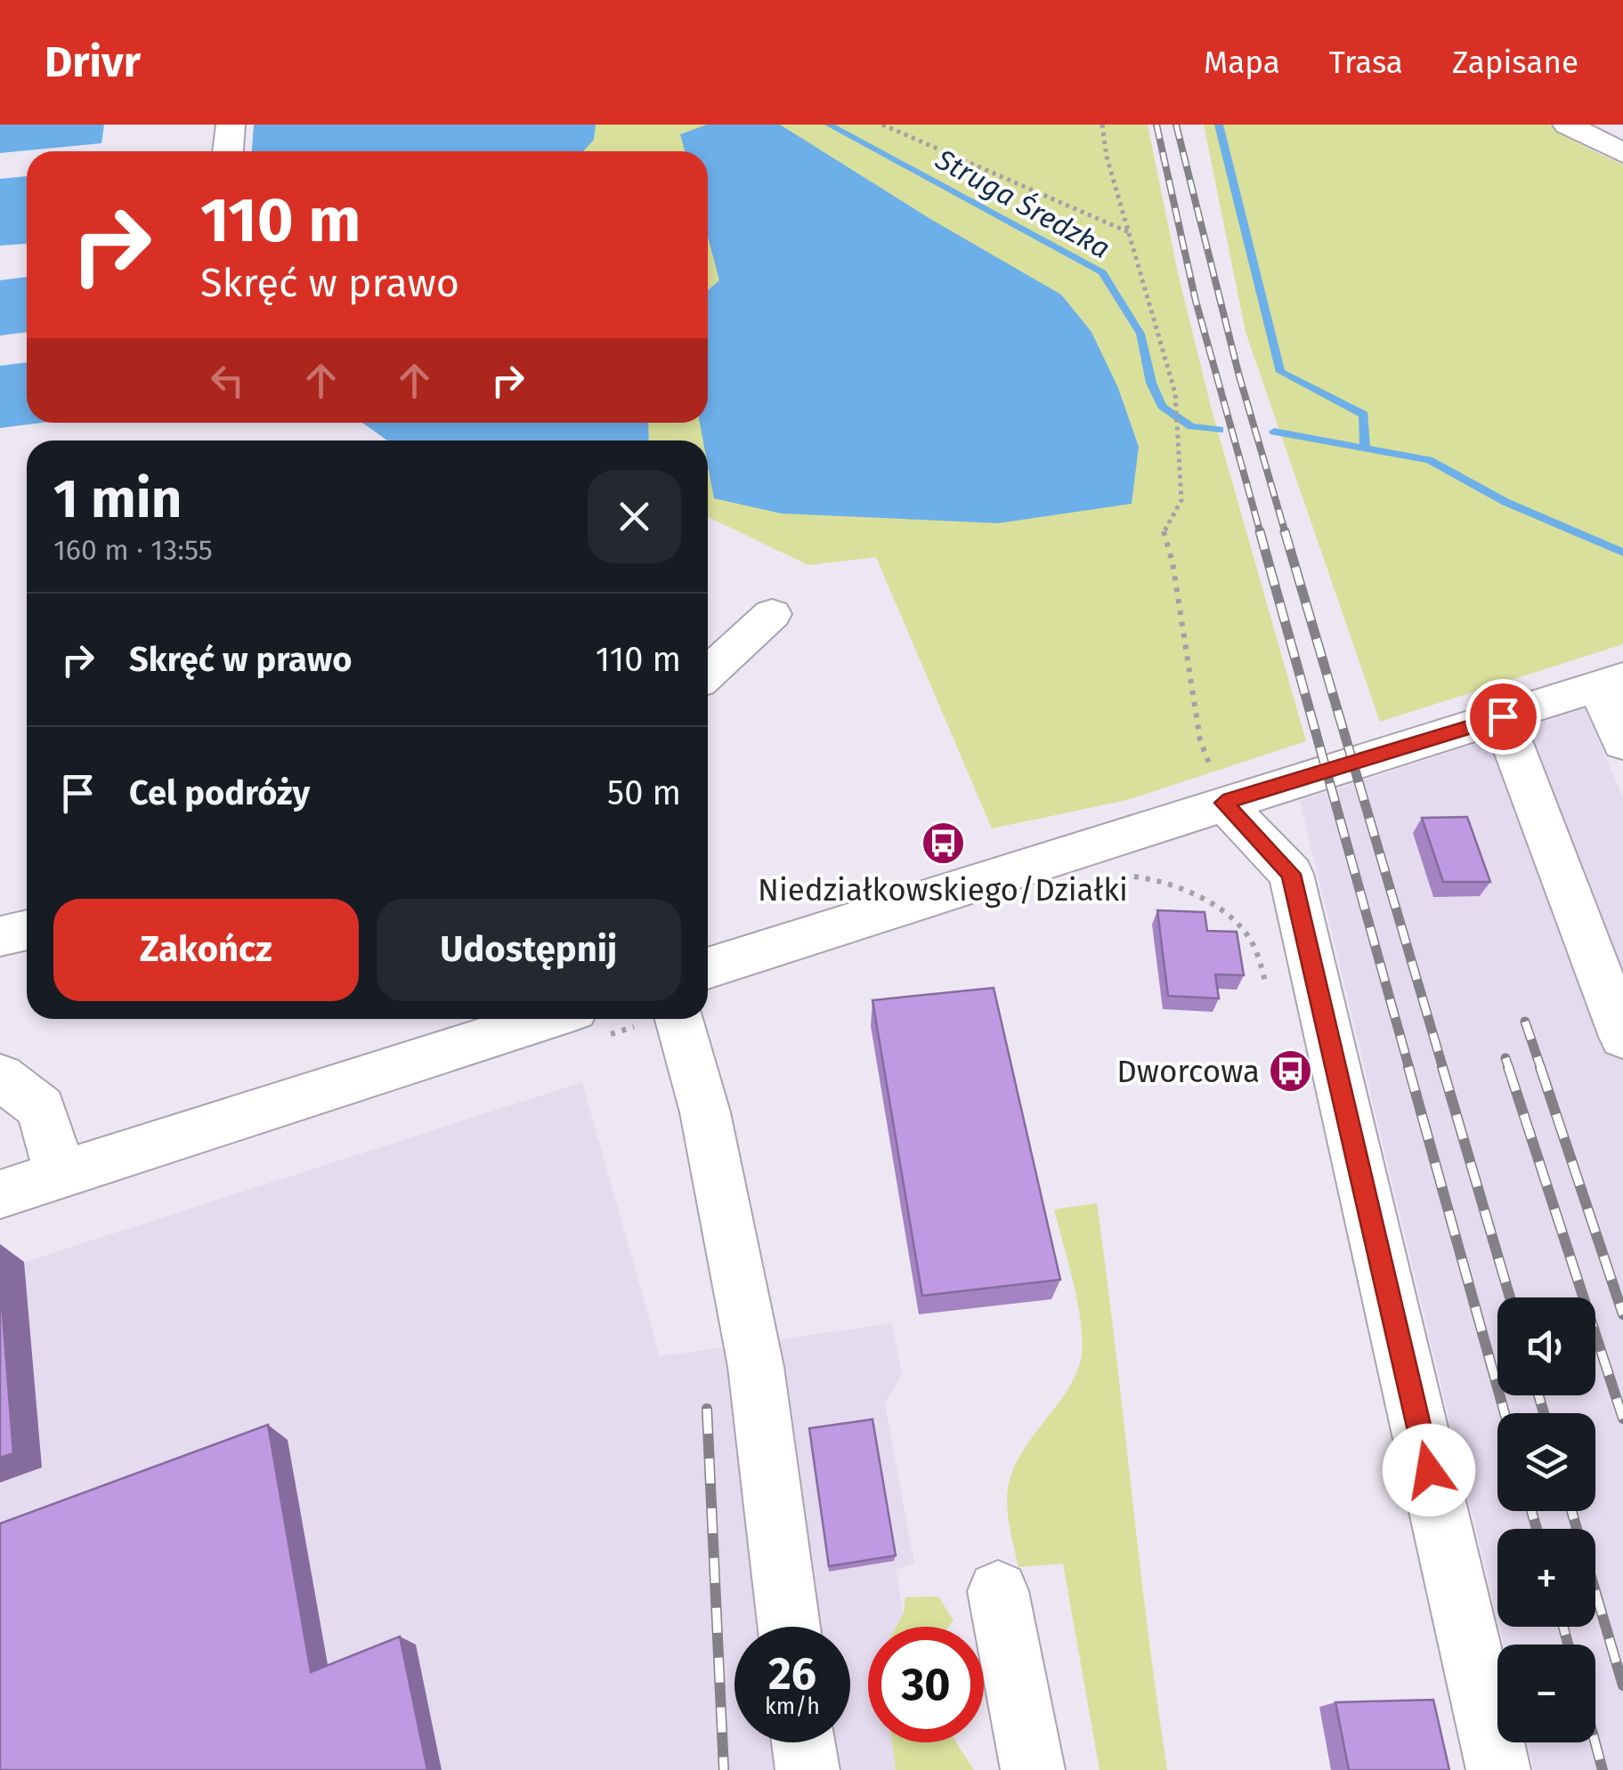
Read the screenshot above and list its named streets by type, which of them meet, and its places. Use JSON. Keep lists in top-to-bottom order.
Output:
{
  "water": ["Struga Średzka"],
  "places": {
    "bus stop": ["Niedziałkowskiego/Działki", "Dworcowa"]
  },
  "page": {
    "header": "Drivr",
    "nav": ["Mapa", "Trasa", "Zapisane"],
    "turn": ["110 m", "Skręć w prawo"],
    "heading": ["1 min", "160 m · 13:55"],
    "list": [
      {
        "name": "Skręć w prawo",
        "value": "110 m"
      },
      {
        "name": "Cel podróży",
        "value": "50 m"
      }
    ],
    "buttons": ["Zakończ", "Udostępnij"],
    "map_buttons": ["+", "−"],
    "speed": "26 km/h",
    "limit": "30"
  }
}
